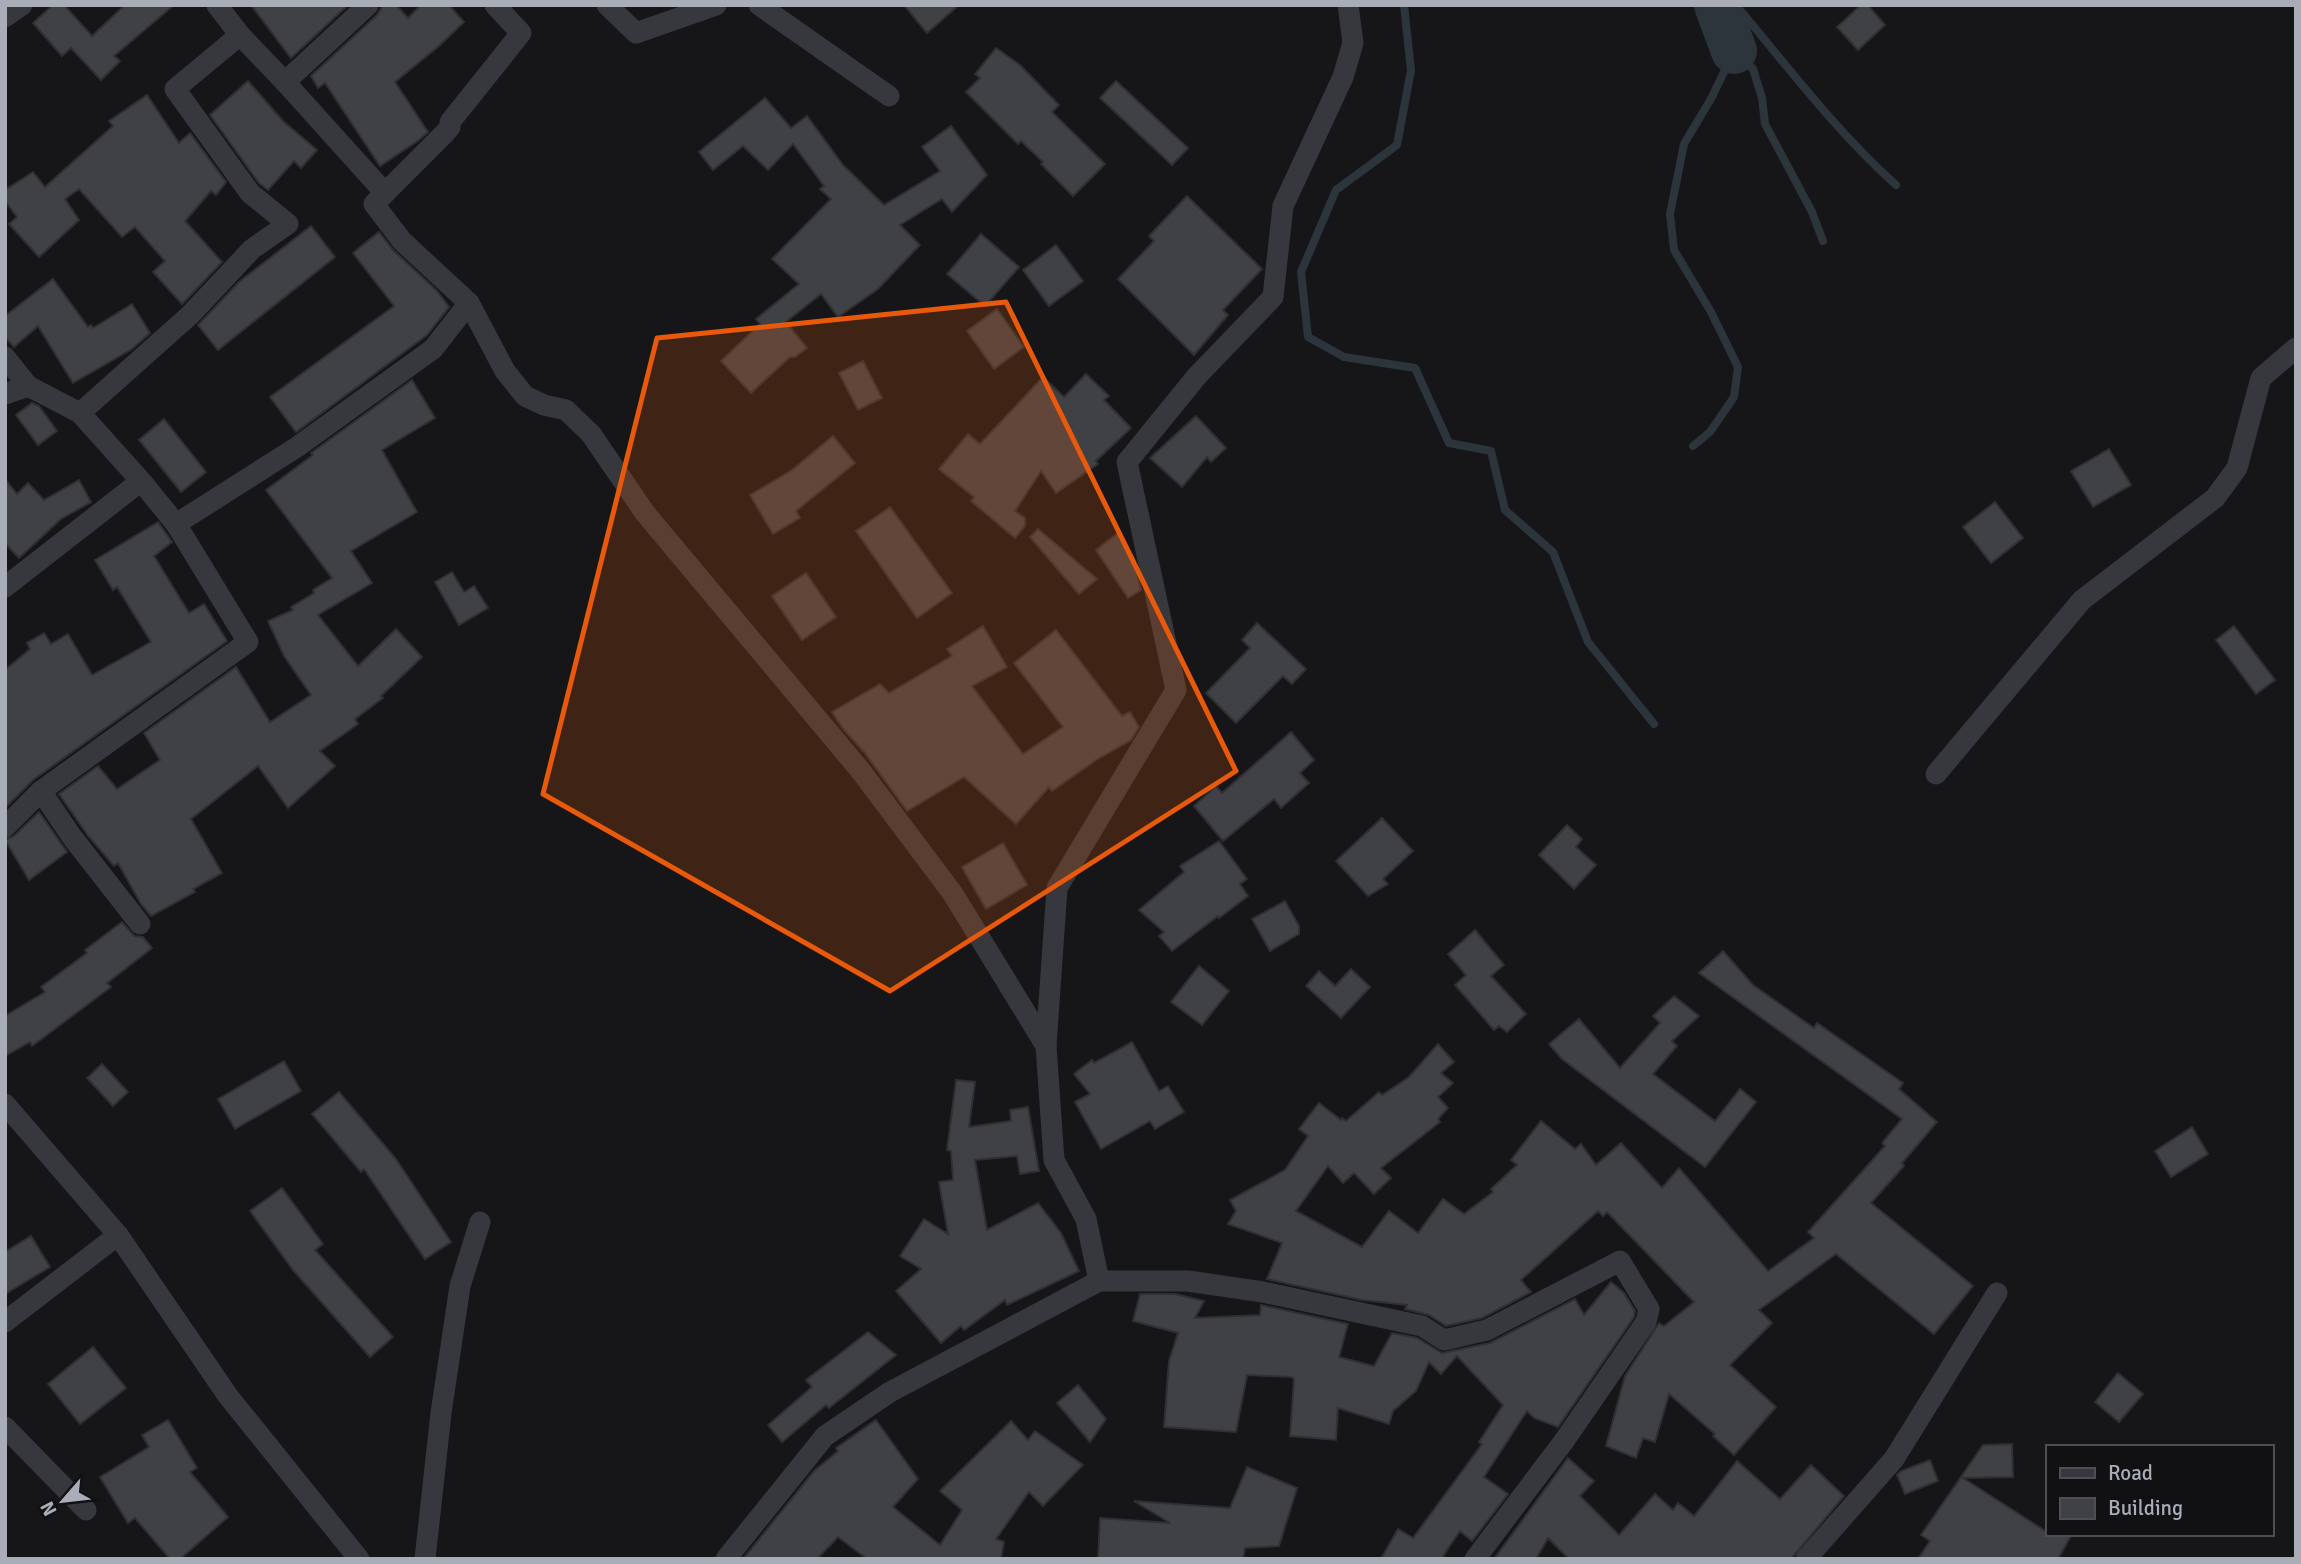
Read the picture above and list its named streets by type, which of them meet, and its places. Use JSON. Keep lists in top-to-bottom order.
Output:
{
  "legend": ["Road", "Building"],
  "north": "bottom left"
}
